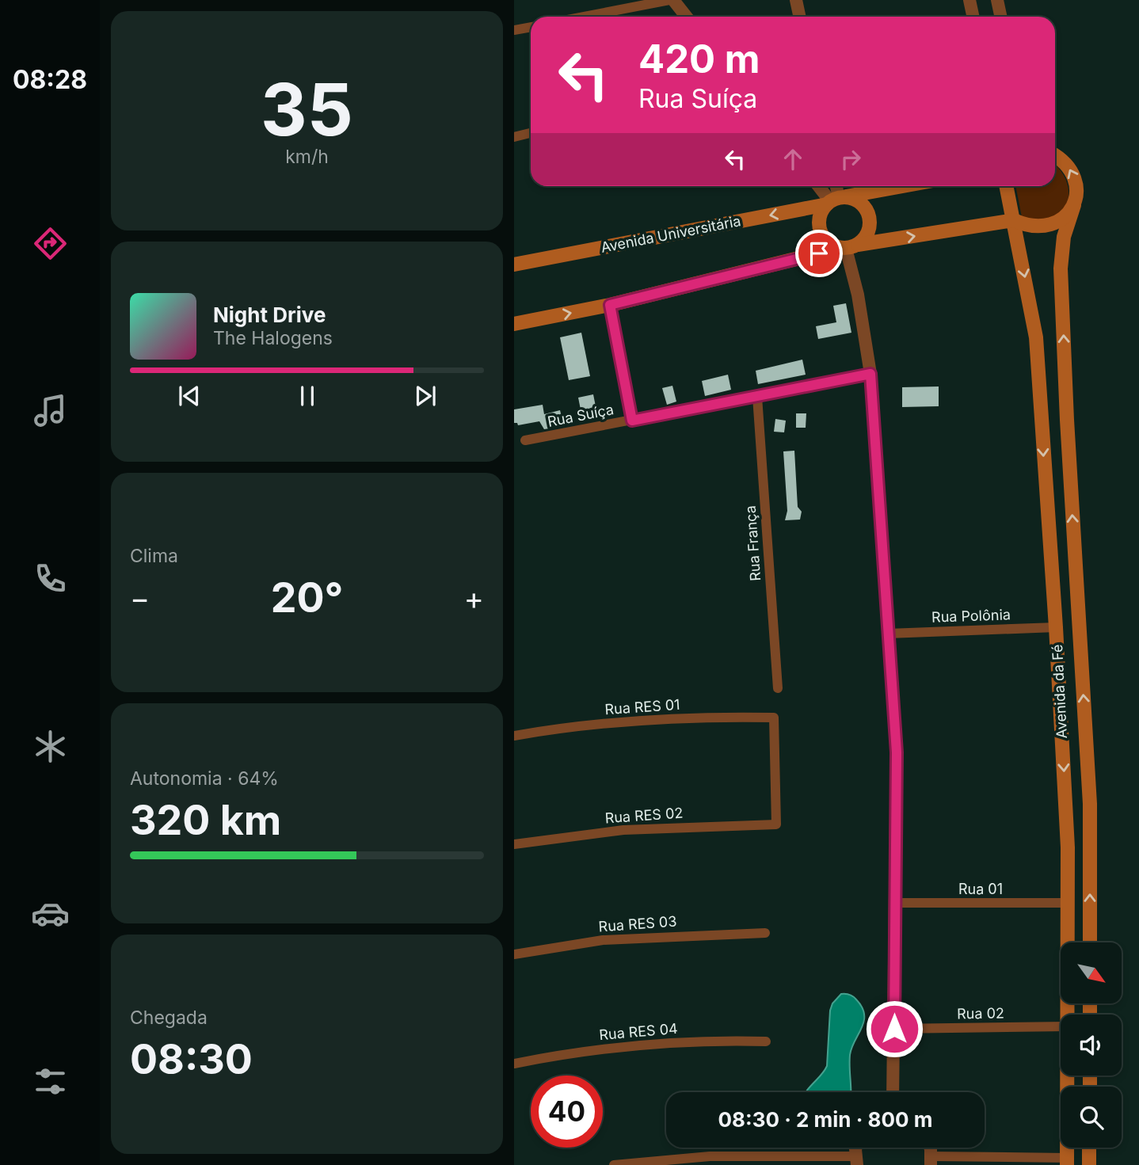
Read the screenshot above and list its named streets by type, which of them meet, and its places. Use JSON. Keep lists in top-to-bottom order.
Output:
{
  "streets": {
    "main road": ["Avenida Universitária", "Avenida da Fé"],
    "street": [
      "Rua Suíça",
      "Rua França",
      "Rua Polônia",
      "Rua RES 01",
      "Rua RES 02",
      "Rua 01",
      "Rua RES 03",
      "Rua 02",
      "Rua RES 04"
    ]
  },
  "crossings": [
    ["Rua Suíça", "Rua França"],
    ["Rua Polônia", "Avenida da Fé"],
    ["Avenida da Fé", "Rua 01"],
    ["Rua RES 01", "Rua RES 02"]
  ],
  "north": "bottom right",
  "page": {
    "tabs": "08:28",
    "tile": [
      ["35", "km/h"],
      "Clima",
      ["Autonomia · 64%", "320 km"],
      ["Chegada", "08:30"]
    ],
    "turn": ["420 m", "Rua Suíça"],
    "song": ["Night Drive", "The Halogens"],
    "heat": ["−", "20°", "+"],
    "limit": "40",
    "trip": "08:30 · 2 min · 800 m"
  }
}
